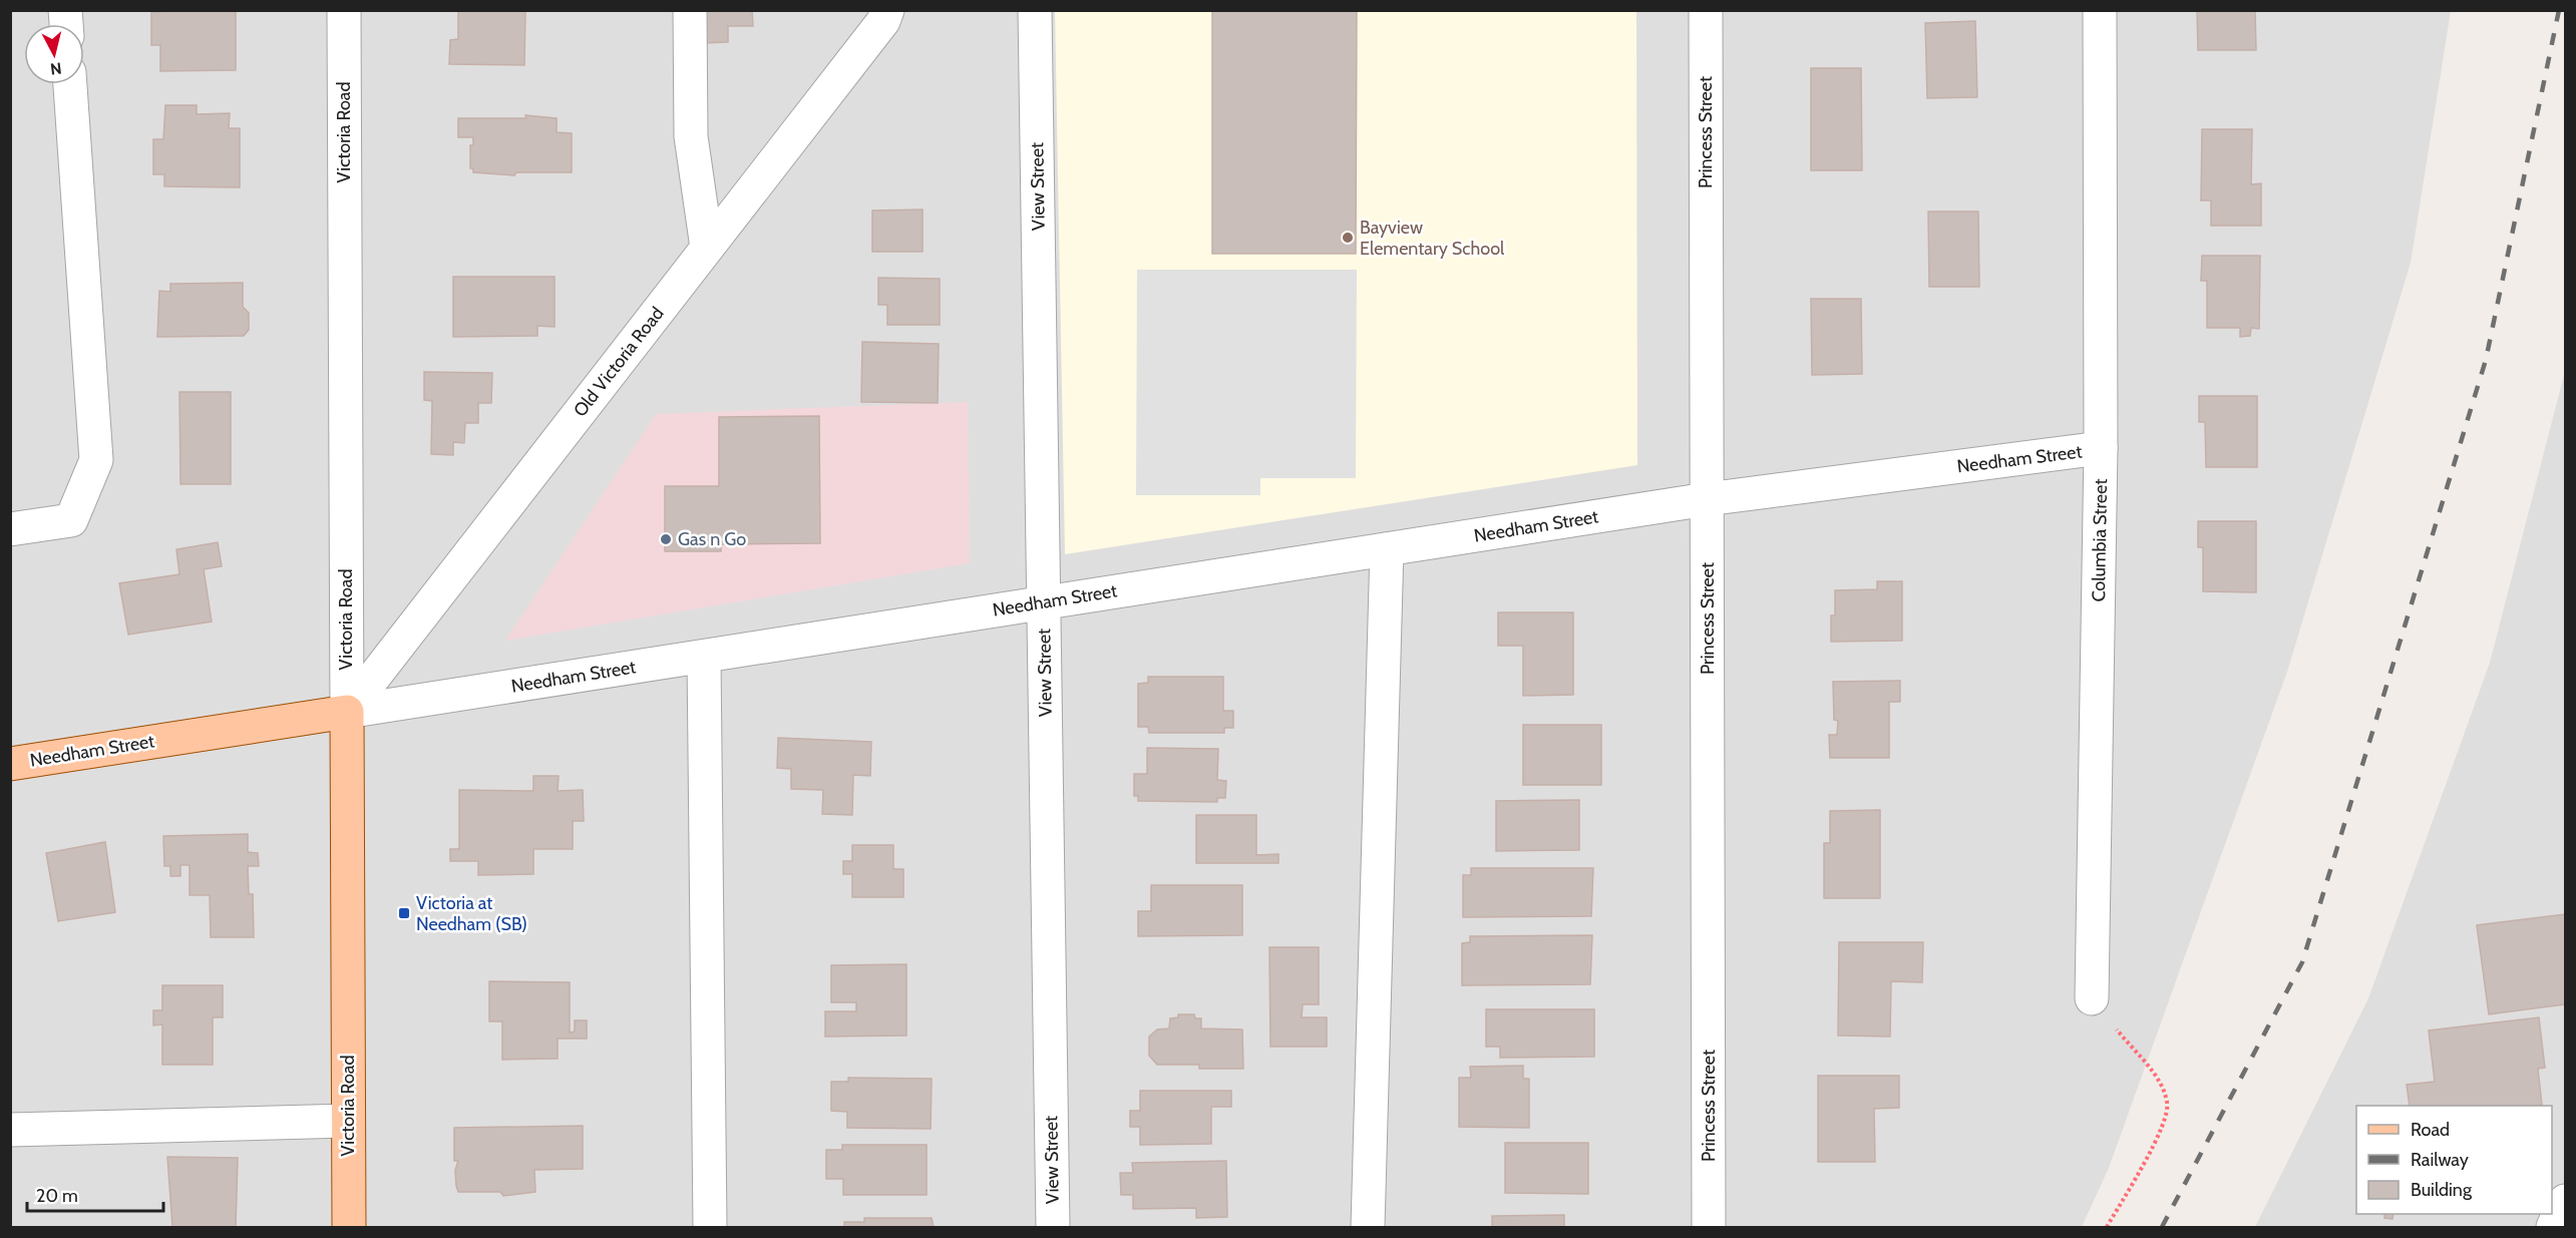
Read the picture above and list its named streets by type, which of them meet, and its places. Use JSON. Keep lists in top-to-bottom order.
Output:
{
  "streets": {
    "main road": ["Victoria Road", "Needham Street"],
    "street": [
      "Princess Street",
      "View Street",
      "Old Victoria Road",
      "Columbia Street"
    ]
  },
  "crossings": [
    ["Victoria Road", "Old Victoria Road"],
    ["Victoria Road", "Needham Street"],
    ["Princess Street", "Needham Street"],
    ["View Street", "Needham Street"],
    ["Old Victoria Road", "Needham Street"],
    ["Needham Street", "Columbia Street"]
  ],
  "places": {
    "other": ["Bayview Elementary School", "Gas n Go"],
    "transit": ["Victoria at Needham (SB)"]
  },
  "legend": ["Road", "Railway", "Building"],
  "scale_bar": "20 m",
  "north": "bottom"
}
